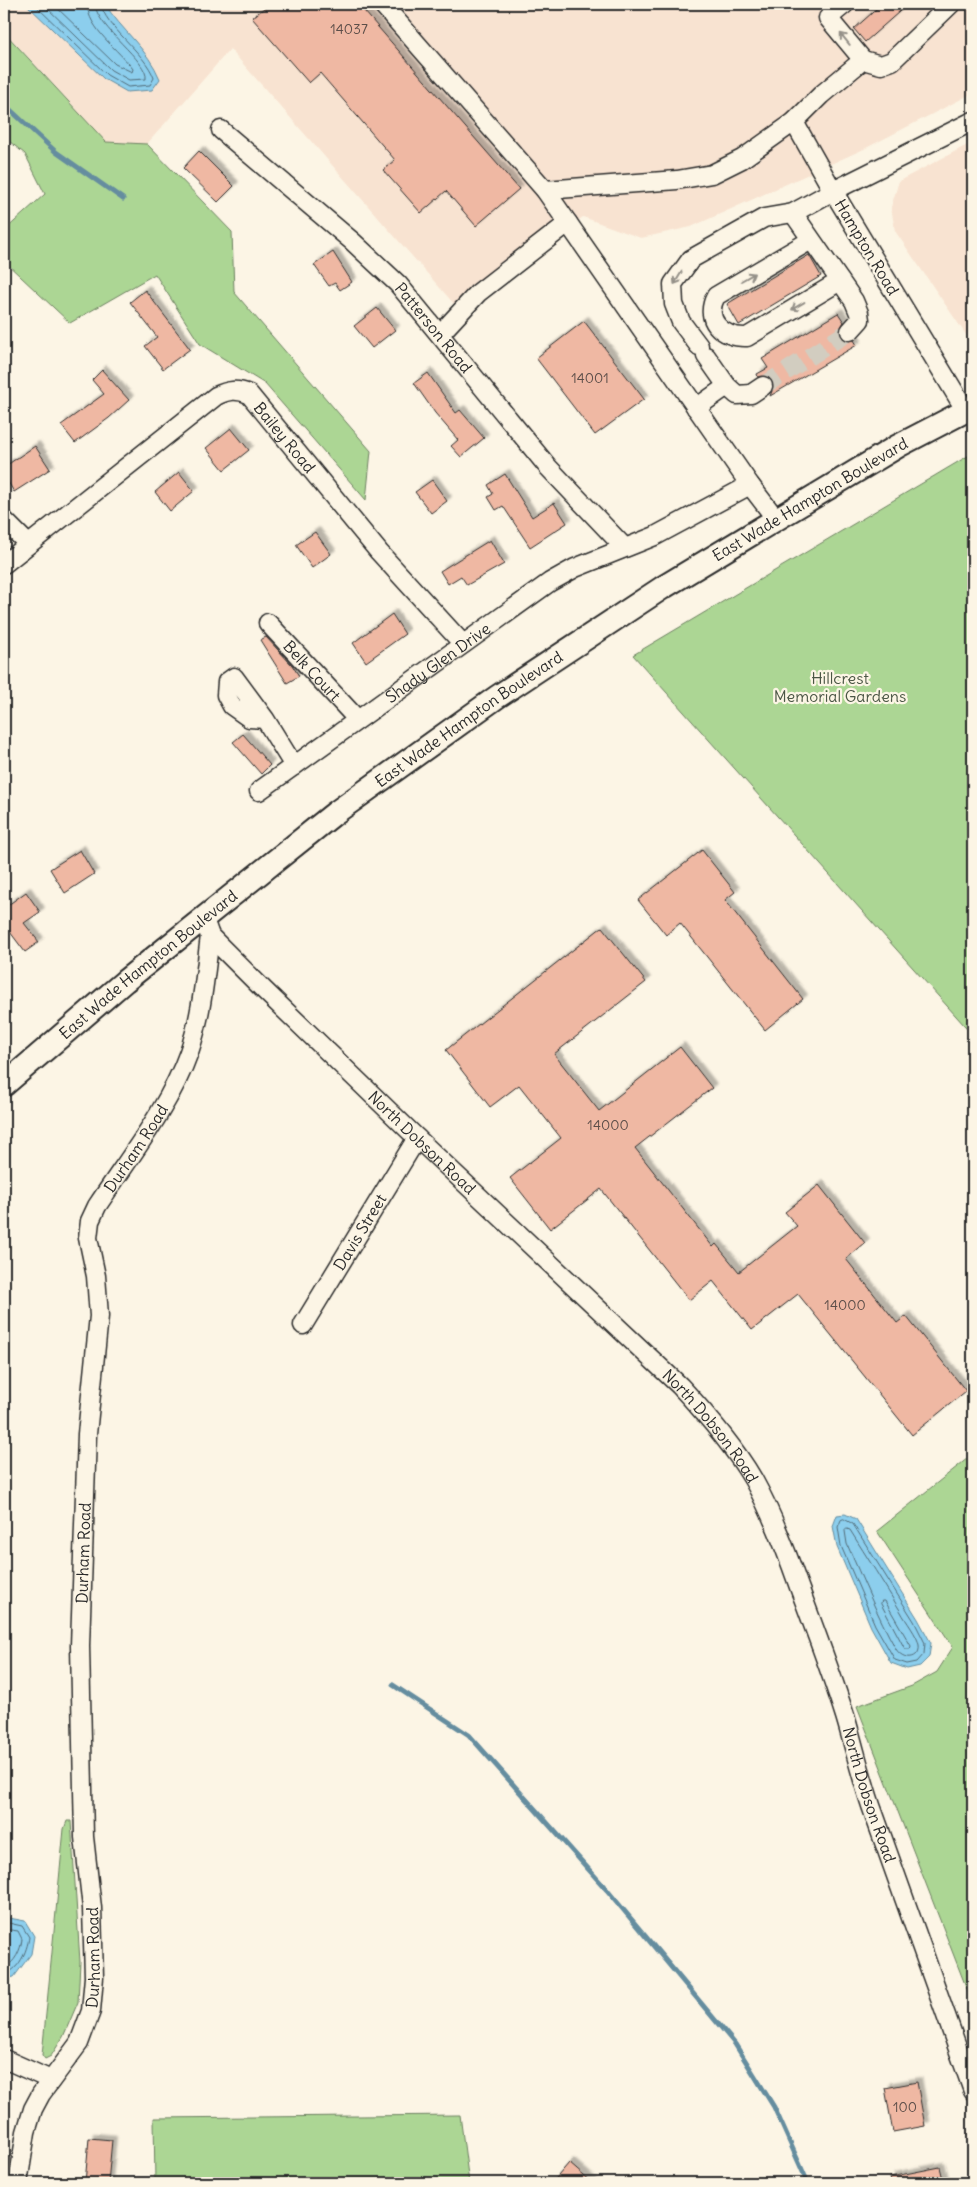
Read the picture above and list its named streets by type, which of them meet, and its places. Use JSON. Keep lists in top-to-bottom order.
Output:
{
  "streets": {
    "main road": ["East Wade Hampton Boulevard"],
    "street": [
      "Hampton Road",
      "Patterson Road",
      "Bailey Road",
      "Shady Glen Drive",
      "Belk Court",
      "North Dobson Road",
      "Durham Road",
      "Davis Street"
    ]
  },
  "crossings": [
    ["Hampton Road", "East Wade Hampton Boulevard"],
    ["Patterson Road", "Shady Glen Drive"],
    ["Bailey Road", "Shady Glen Drive"],
    ["East Wade Hampton Boulevard", "North Dobson Road"],
    ["East Wade Hampton Boulevard", "Durham Road"],
    ["Shady Glen Drive", "Belk Court"],
    ["North Dobson Road", "Durham Road"],
    ["North Dobson Road", "Davis Street"]
  ],
  "parks": ["Hillcrest Memorial Gardens"],
  "house_numbers": [
    "14037",
    "14001",
    "14000",
    "14000",
    "100"
  ]
}
